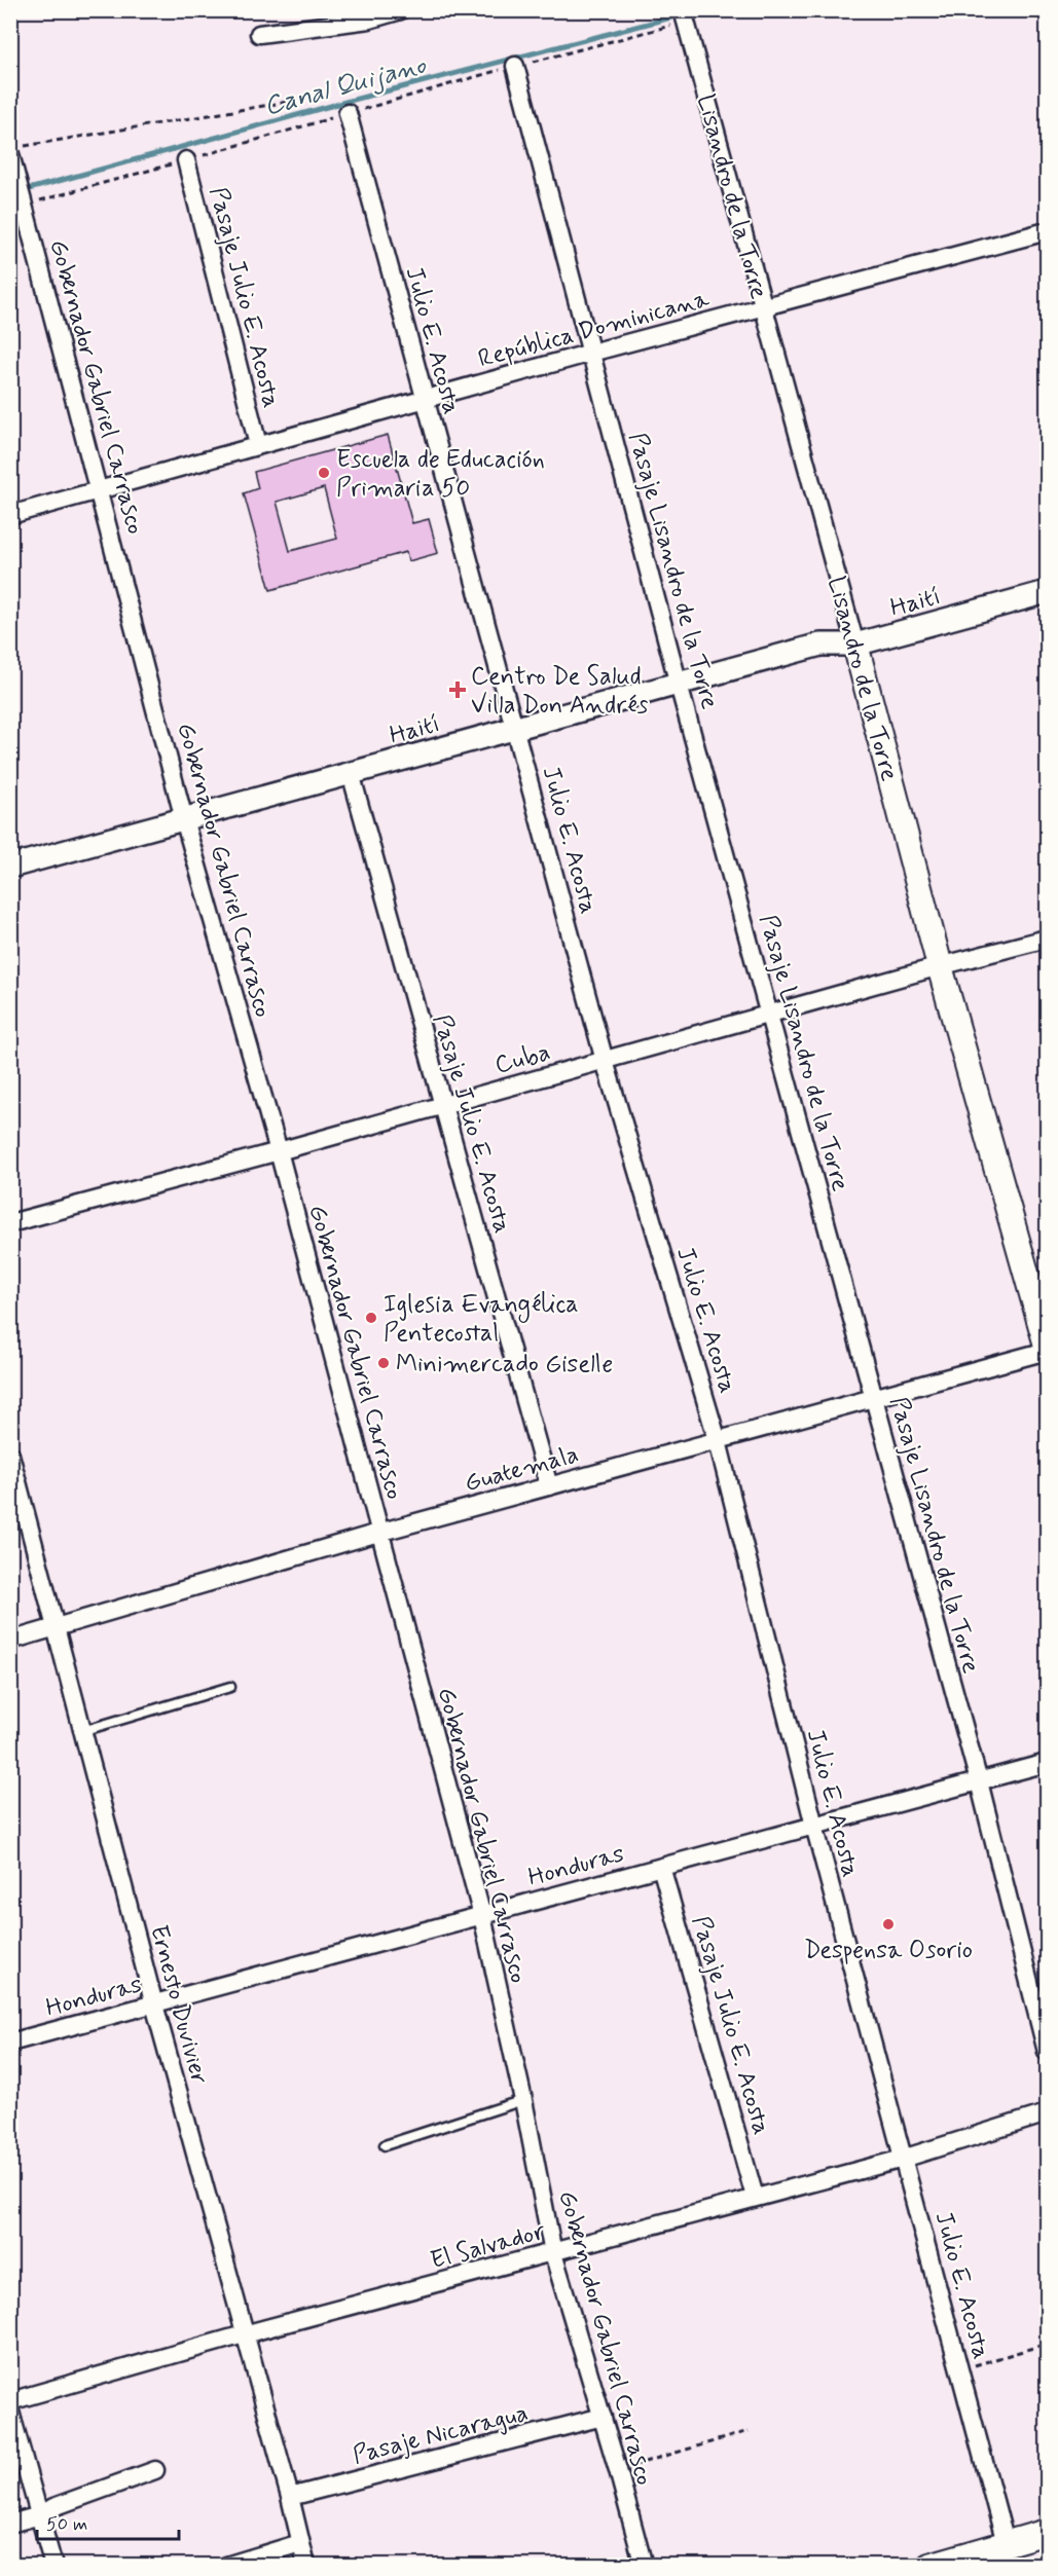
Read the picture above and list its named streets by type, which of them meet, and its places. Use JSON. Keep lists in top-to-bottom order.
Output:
{
  "streets": {
    "main road": ["Lisandro de la Torre"],
    "street": [
      "Pasaje Julio E. Acosta",
      "República Dominicana",
      "Julio E. Acosta",
      "Gobernador Gabriel Carrasco",
      "Pasaje Lisandro de la Torre",
      "Haití",
      "Cuba",
      "Guatemala",
      "Honduras",
      "Ernesto Duvivier",
      "El Salvador",
      "Pasaje Nicaragua"
    ]
  },
  "crossings": [
    ["Lisandro de la Torre", "República Dominicana"],
    ["Lisandro de la Torre", "Haití"],
    ["Lisandro de la Torre", "Cuba"],
    ["Pasaje Julio E. Acosta", "República Dominicana"],
    ["Pasaje Julio E. Acosta", "Haití"],
    ["Pasaje Julio E. Acosta", "Cuba"],
    ["Pasaje Julio E. Acosta", "Guatemala"],
    ["Pasaje Julio E. Acosta", "Honduras"],
    ["Pasaje Julio E. Acosta", "El Salvador"],
    ["República Dominicana", "Julio E. Acosta"],
    ["República Dominicana", "Gobernador Gabriel Carrasco"],
    ["República Dominicana", "Pasaje Lisandro de la Torre"],
    ["Julio E. Acosta", "Haití"],
    ["Julio E. Acosta", "Cuba"],
    ["Julio E. Acosta", "Guatemala"],
    ["Julio E. Acosta", "Honduras"],
    ["Julio E. Acosta", "El Salvador"],
    ["Gobernador Gabriel Carrasco", "Haití"],
    ["Gobernador Gabriel Carrasco", "Cuba"],
    ["Gobernador Gabriel Carrasco", "Guatemala"],
    ["Gobernador Gabriel Carrasco", "Honduras"],
    ["Gobernador Gabriel Carrasco", "El Salvador"],
    ["Gobernador Gabriel Carrasco", "Pasaje Nicaragua"],
    ["Pasaje Lisandro de la Torre", "Haití"],
    ["Pasaje Lisandro de la Torre", "Cuba"],
    ["Pasaje Lisandro de la Torre", "Guatemala"],
    ["Pasaje Lisandro de la Torre", "Honduras"],
    ["Guatemala", "Ernesto Duvivier"],
    ["Honduras", "Ernesto Duvivier"],
    ["Ernesto Duvivier", "El Salvador"],
    ["Ernesto Duvivier", "Pasaje Nicaragua"]
  ],
  "water": ["Canal Quijano"],
  "places": {
    "other": [
      "Escuela de Educación Primaria 50",
      "Iglesia Evangélica Pentecostal",
      "Minimercado Giselle",
      "Despensa Osorio"
    ],
    "health": ["Centro De Salud Villa Don Andrés"]
  },
  "scale_bar": "50 m"
}
